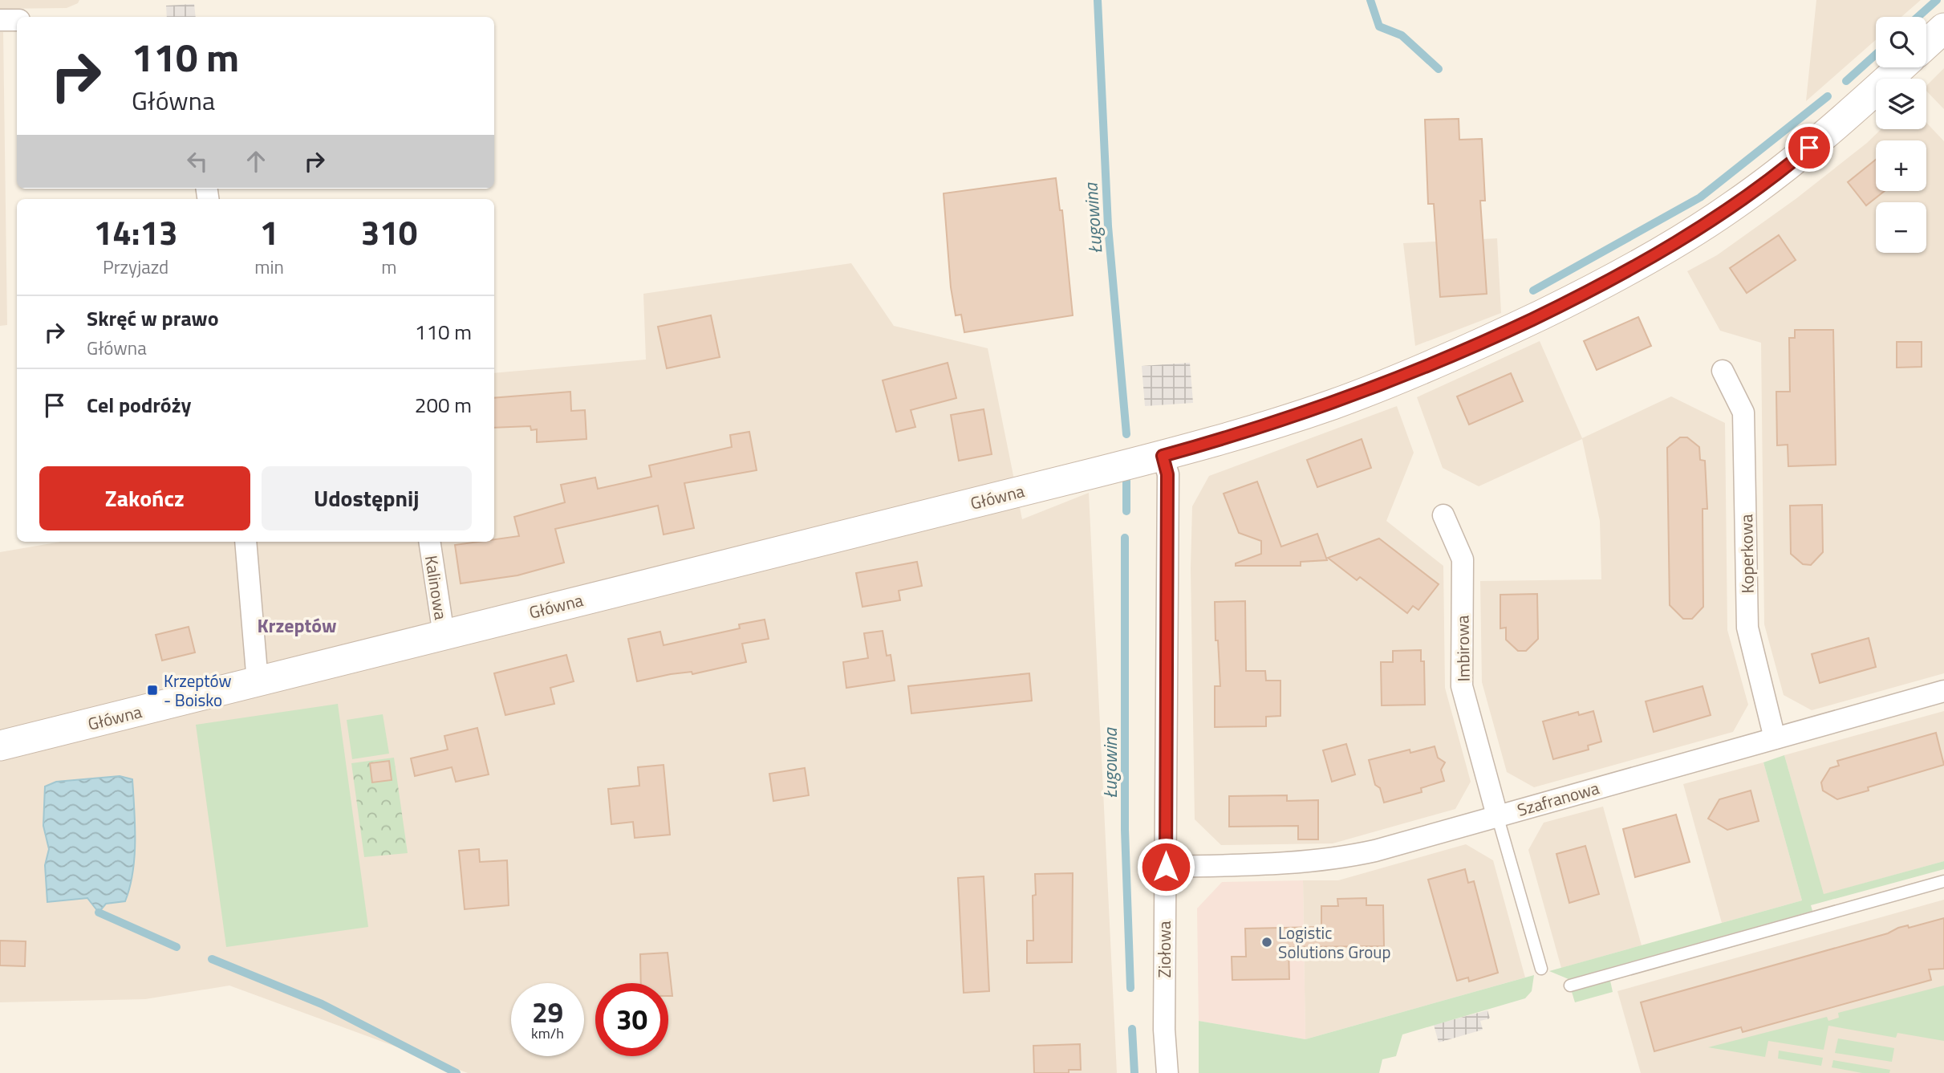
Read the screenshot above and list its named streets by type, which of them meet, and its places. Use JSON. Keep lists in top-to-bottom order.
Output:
{
  "streets": {
    "street": [
      "Główna",
      "Koperkowa",
      "Kalinowa",
      "Imbirowa",
      "Szafranowa",
      "Ziołowa"
    ]
  },
  "crossings": [
    ["Główna", "Kalinowa"],
    ["Główna", "Ziołowa"],
    ["Koperkowa", "Szafranowa"],
    ["Imbirowa", "Szafranowa"],
    ["Szafranowa", "Ziołowa"]
  ],
  "districts": ["Krzeptów"],
  "water": ["Ługowina"],
  "places": {
    "transit": ["Krzeptów - Boisko"],
    "other": ["Logistic Solutions Group"]
  },
  "page": {
    "map_buttons": ["+", "−"],
    "turn": ["110 m", "Główna"],
    "eta": [
      "14:13",
      "Przyjazd",
      "1",
      "min",
      "310",
      "m"
    ],
    "list": [
      {
        "name": "Skręć w prawo",
        "note": "Główna",
        "value": "110 m"
      },
      {
        "name": "Cel podróży",
        "value": "200 m"
      }
    ],
    "buttons": ["Zakończ", "Udostępnij"],
    "speed": "29 km/h",
    "limit": "30"
  }
}
